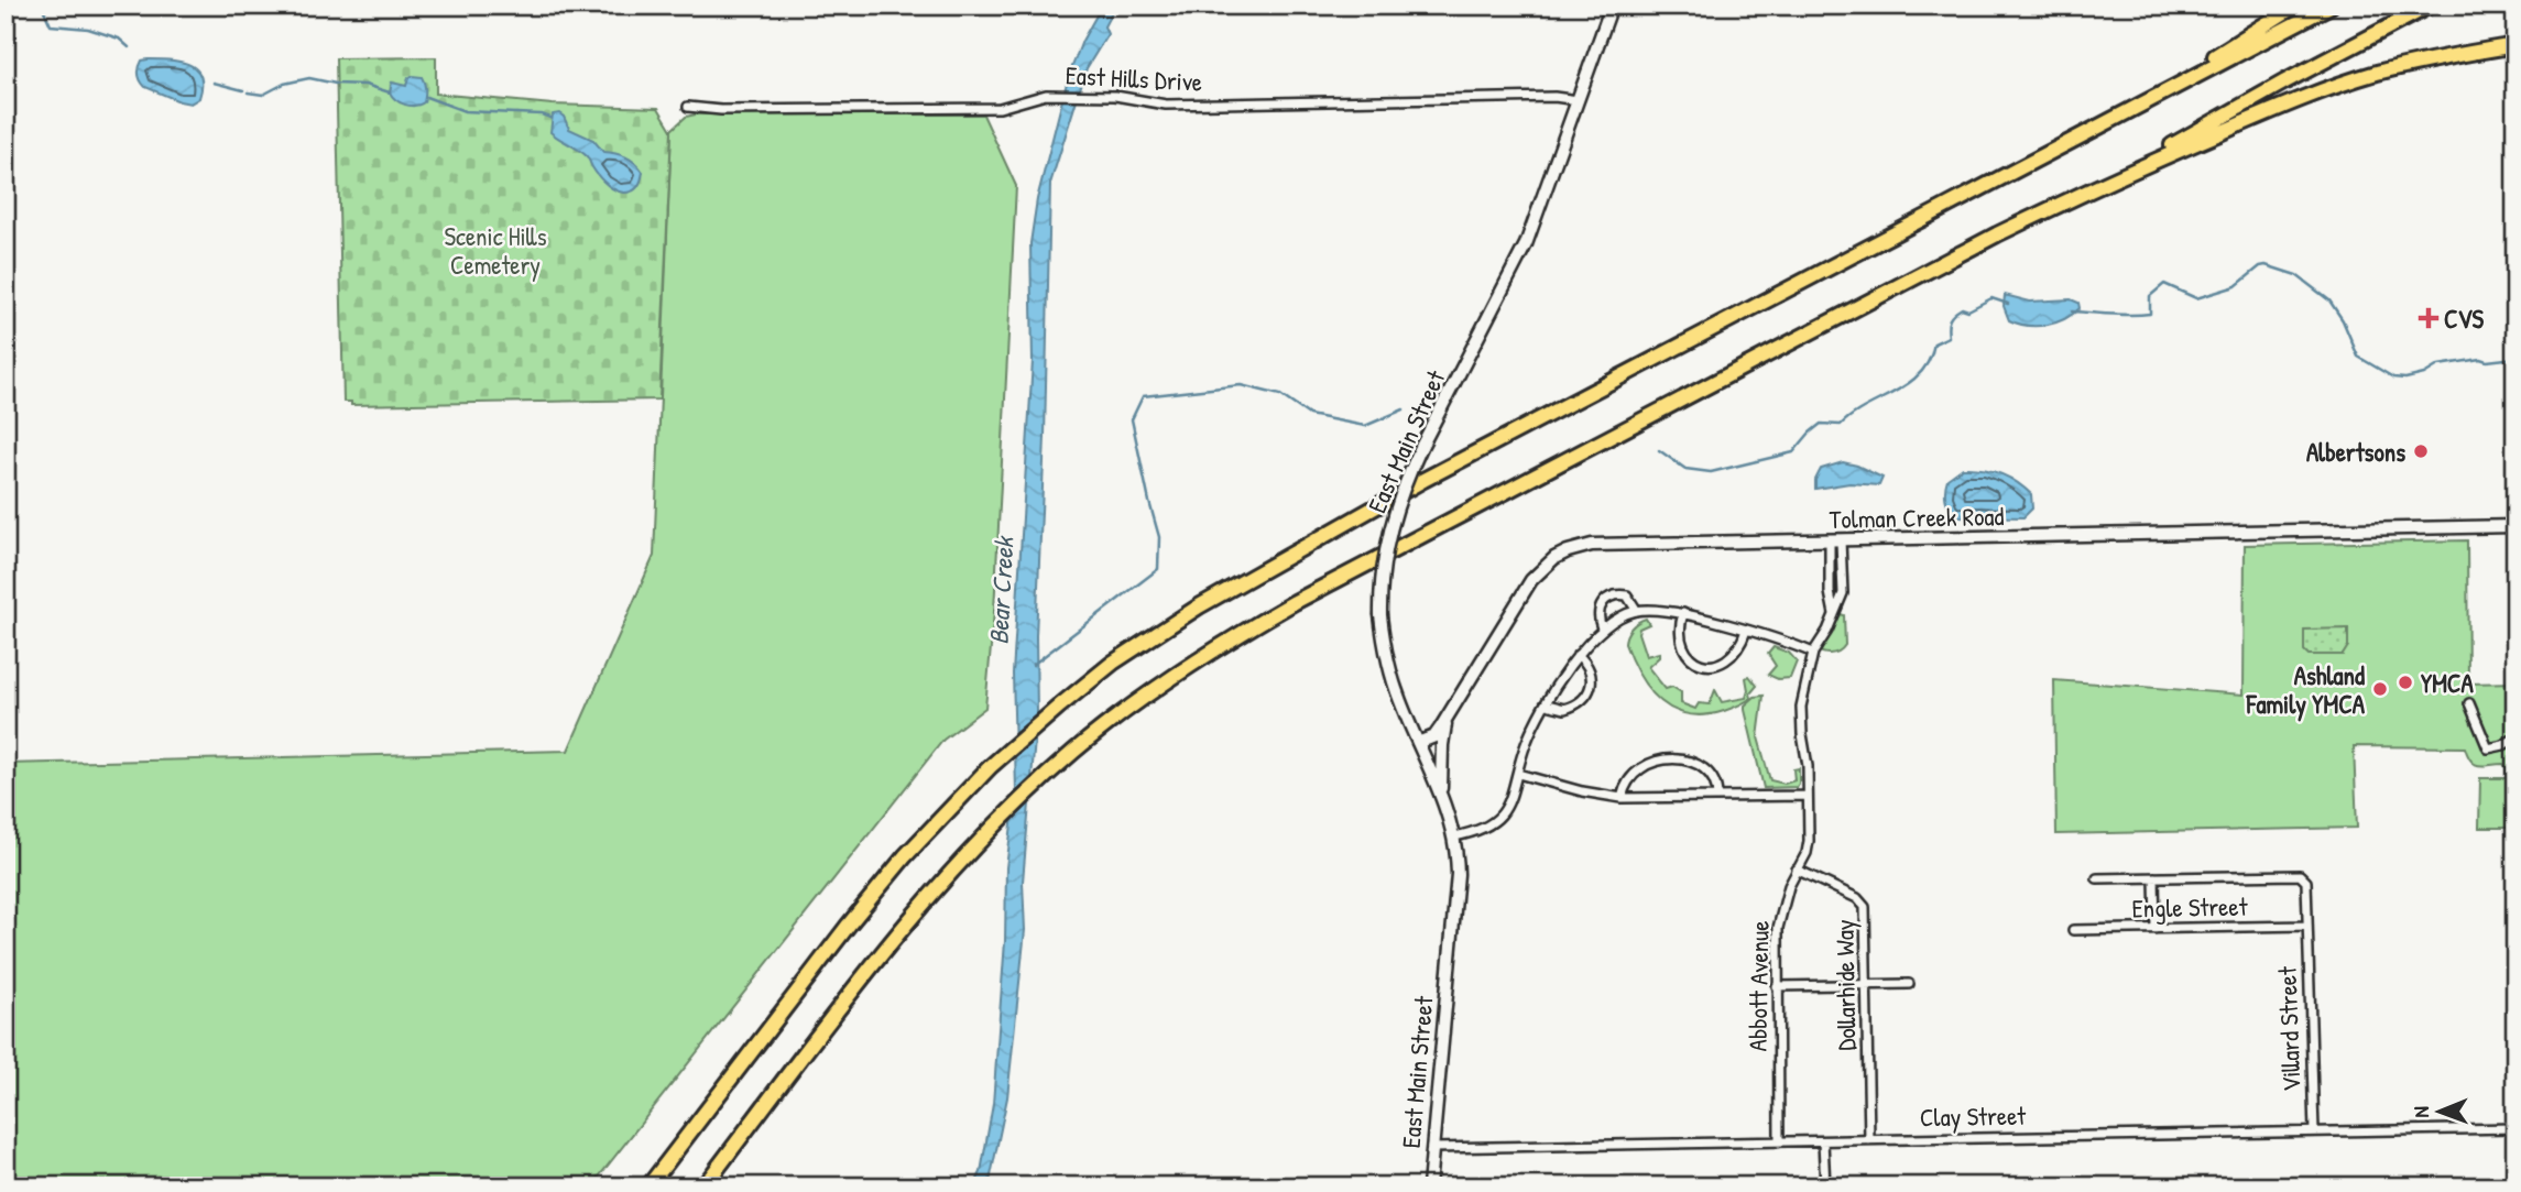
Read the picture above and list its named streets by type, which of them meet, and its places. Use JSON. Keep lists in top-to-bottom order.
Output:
{
  "streets": {
    "street": [
      "East Hills Drive",
      "East Main Street",
      "Tolman Creek Road",
      "Engle Street",
      "Dollarhide Way",
      "Abbott Avenue",
      "Villard Street",
      "Clay Street"
    ]
  },
  "crossings": [
    ["East Hills Drive", "East Main Street"],
    ["East Main Street", "Tolman Creek Road"],
    ["East Main Street", "Clay Street"],
    ["Tolman Creek Road", "Abbott Avenue"],
    ["Engle Street", "Villard Street"],
    ["Dollarhide Way", "Abbott Avenue"],
    ["Dollarhide Way", "Clay Street"],
    ["Abbott Avenue", "Clay Street"],
    ["Villard Street", "Clay Street"]
  ],
  "water": ["Bear Creek"],
  "parks": ["Scenic Hills Cemetery"],
  "places": {
    "health": ["CVS"],
    "other": ["Albertsons", "YMCA", "Ashland Family YMCA"]
  },
  "north": "left"
}
